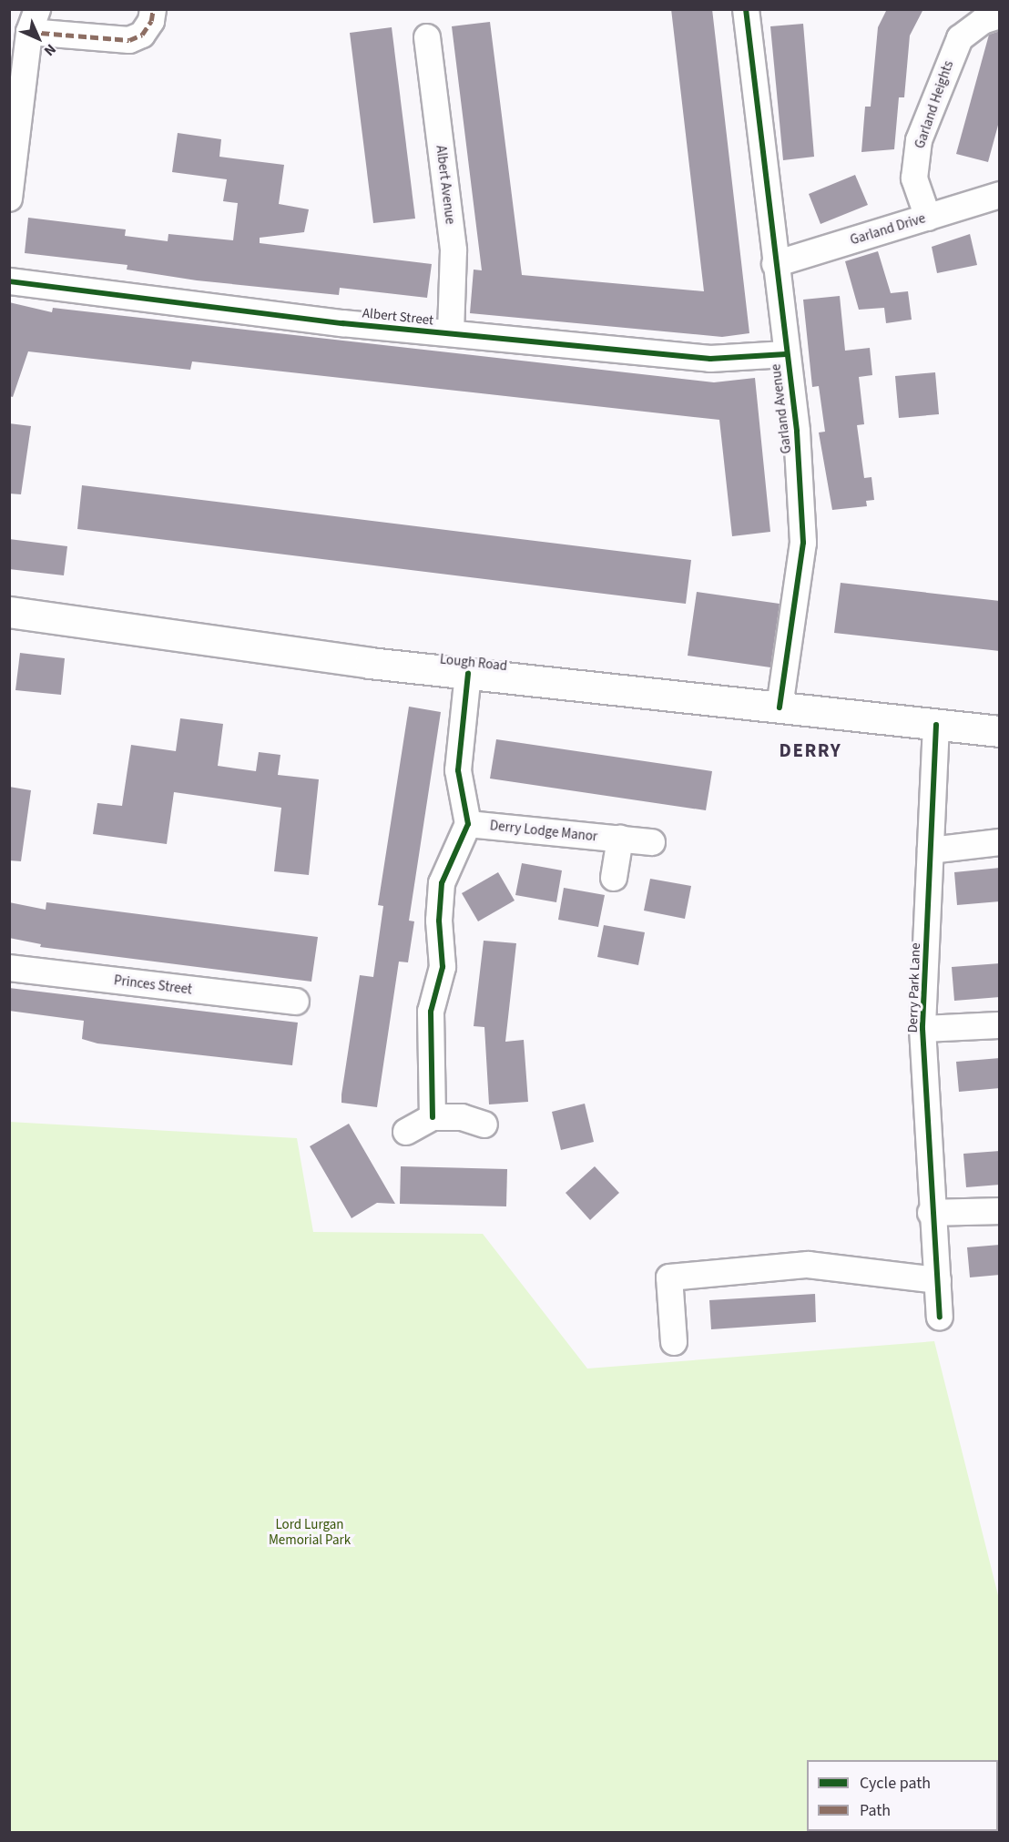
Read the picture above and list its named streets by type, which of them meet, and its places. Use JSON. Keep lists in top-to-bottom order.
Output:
{
  "streets": {
    "main road": ["Lough Road"],
    "street": [
      "Garland Heights",
      "Albert Avenue",
      "Garland Drive",
      "Albert Street",
      "Garland Avenue",
      "Derry Lodge Manor",
      "Princes Street",
      "Derry Park Lane"
    ]
  },
  "crossings": [
    ["Garland Heights", "Garland Drive"],
    ["Albert Avenue", "Albert Street"],
    ["Garland Drive", "Garland Avenue"],
    ["Albert Street", "Garland Avenue"],
    ["Garland Avenue", "Lough Road"],
    ["Lough Road", "Derry Park Lane"]
  ],
  "districts": ["DERRY"],
  "parks": ["Lord Lurgan Memorial Park"],
  "legend": ["Cycle path", "Path"],
  "north": "bottom right"
}
